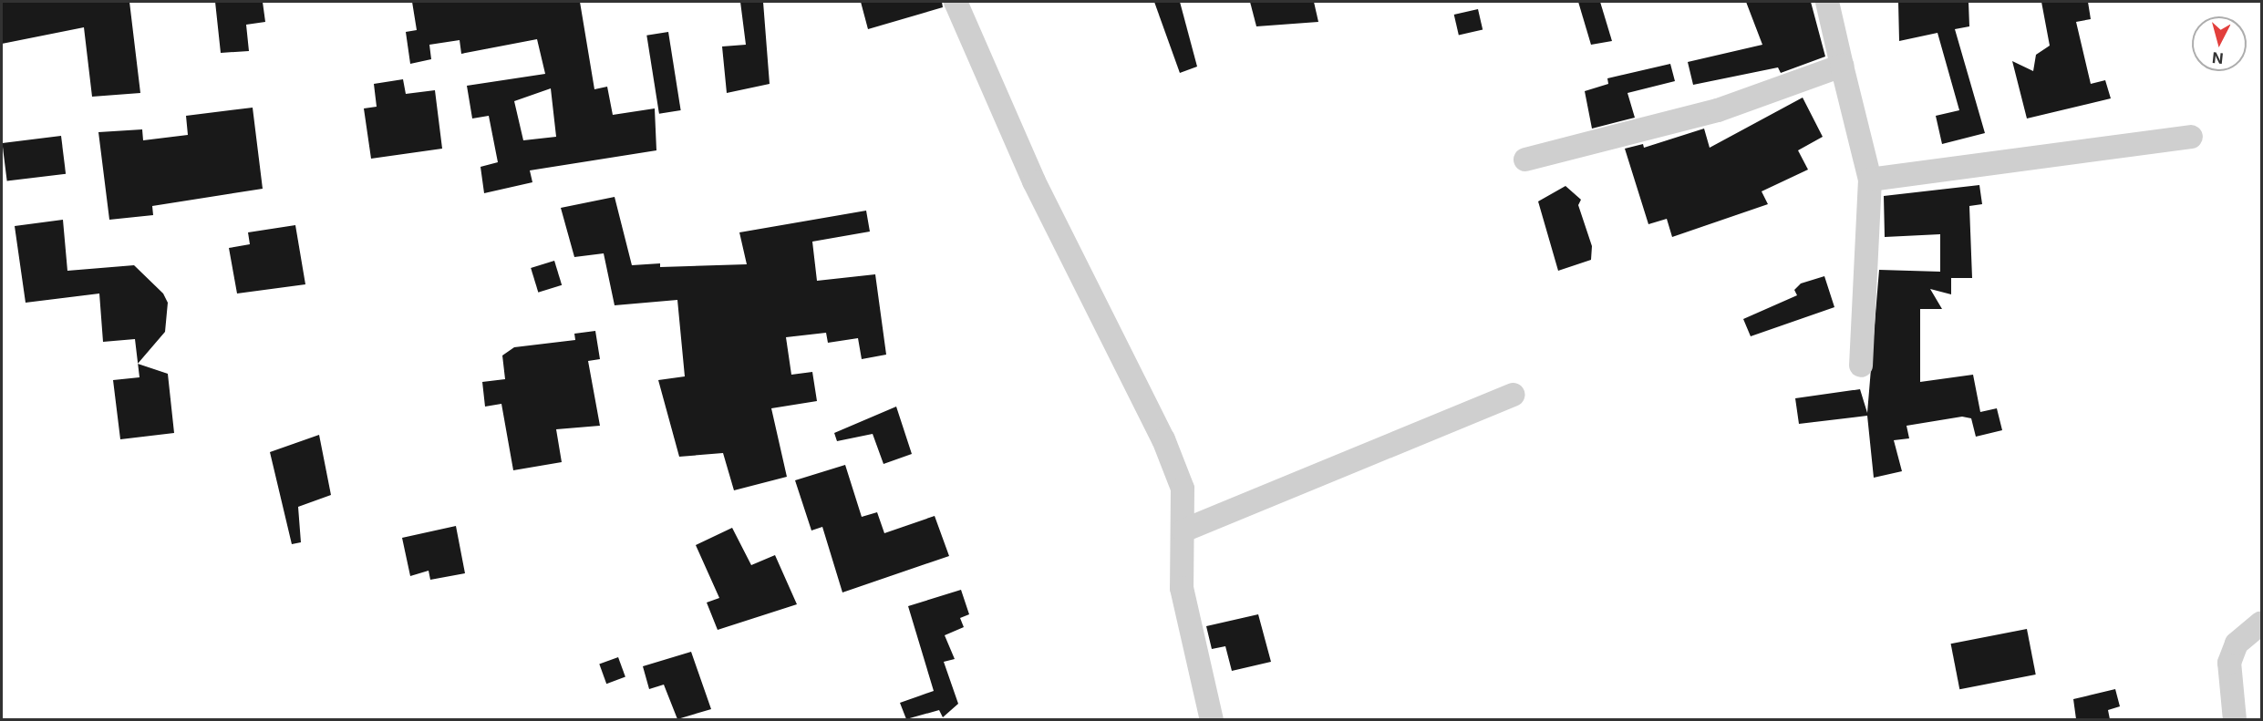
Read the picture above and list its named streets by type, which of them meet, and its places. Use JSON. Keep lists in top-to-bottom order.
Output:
{
  "north": "bottom"
}
